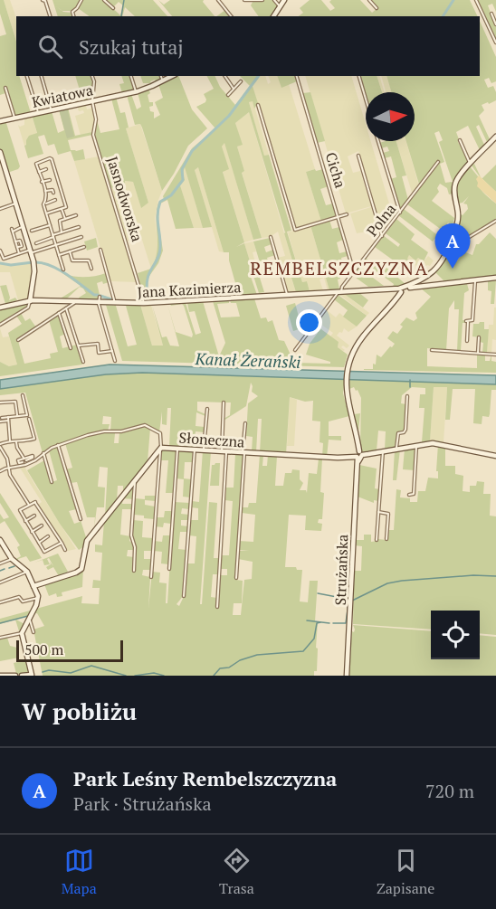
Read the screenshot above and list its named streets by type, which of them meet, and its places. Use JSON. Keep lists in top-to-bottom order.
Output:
{
  "streets": {
    "street": [
      "Kwiatowa",
      "Cicha",
      "Jasnodworska",
      "Polna",
      "Jana Kazimierza",
      "Słoneczna",
      "Strużańska"
    ]
  },
  "crossings": [
    ["Kwiatowa", "Jasnodworska"],
    ["Cicha", "Polna"],
    ["Jasnodworska", "Jana Kazimierza"],
    ["Polna", "Jana Kazimierza"],
    ["Jana Kazimierza", "Strużańska"],
    ["Słoneczna", "Strużańska"]
  ],
  "districts": ["REMBELSZCZYZNA"],
  "water": ["Kanał Żerański"],
  "scale_bar": "500 m",
  "north": "right",
  "page": {
    "search": "Szukaj tutaj",
    "pins": "A",
    "scale": "500 m",
    "heading": "W pobliżu",
    "list": [
      {
        "mark": "A",
        "name": "Park Leśny Rembelszczyzna",
        "note": "Park · Strużańska",
        "value": "720 m"
      }
    ],
    "nav": ["Mapa", "Trasa", "Zapisane"]
  }
}
